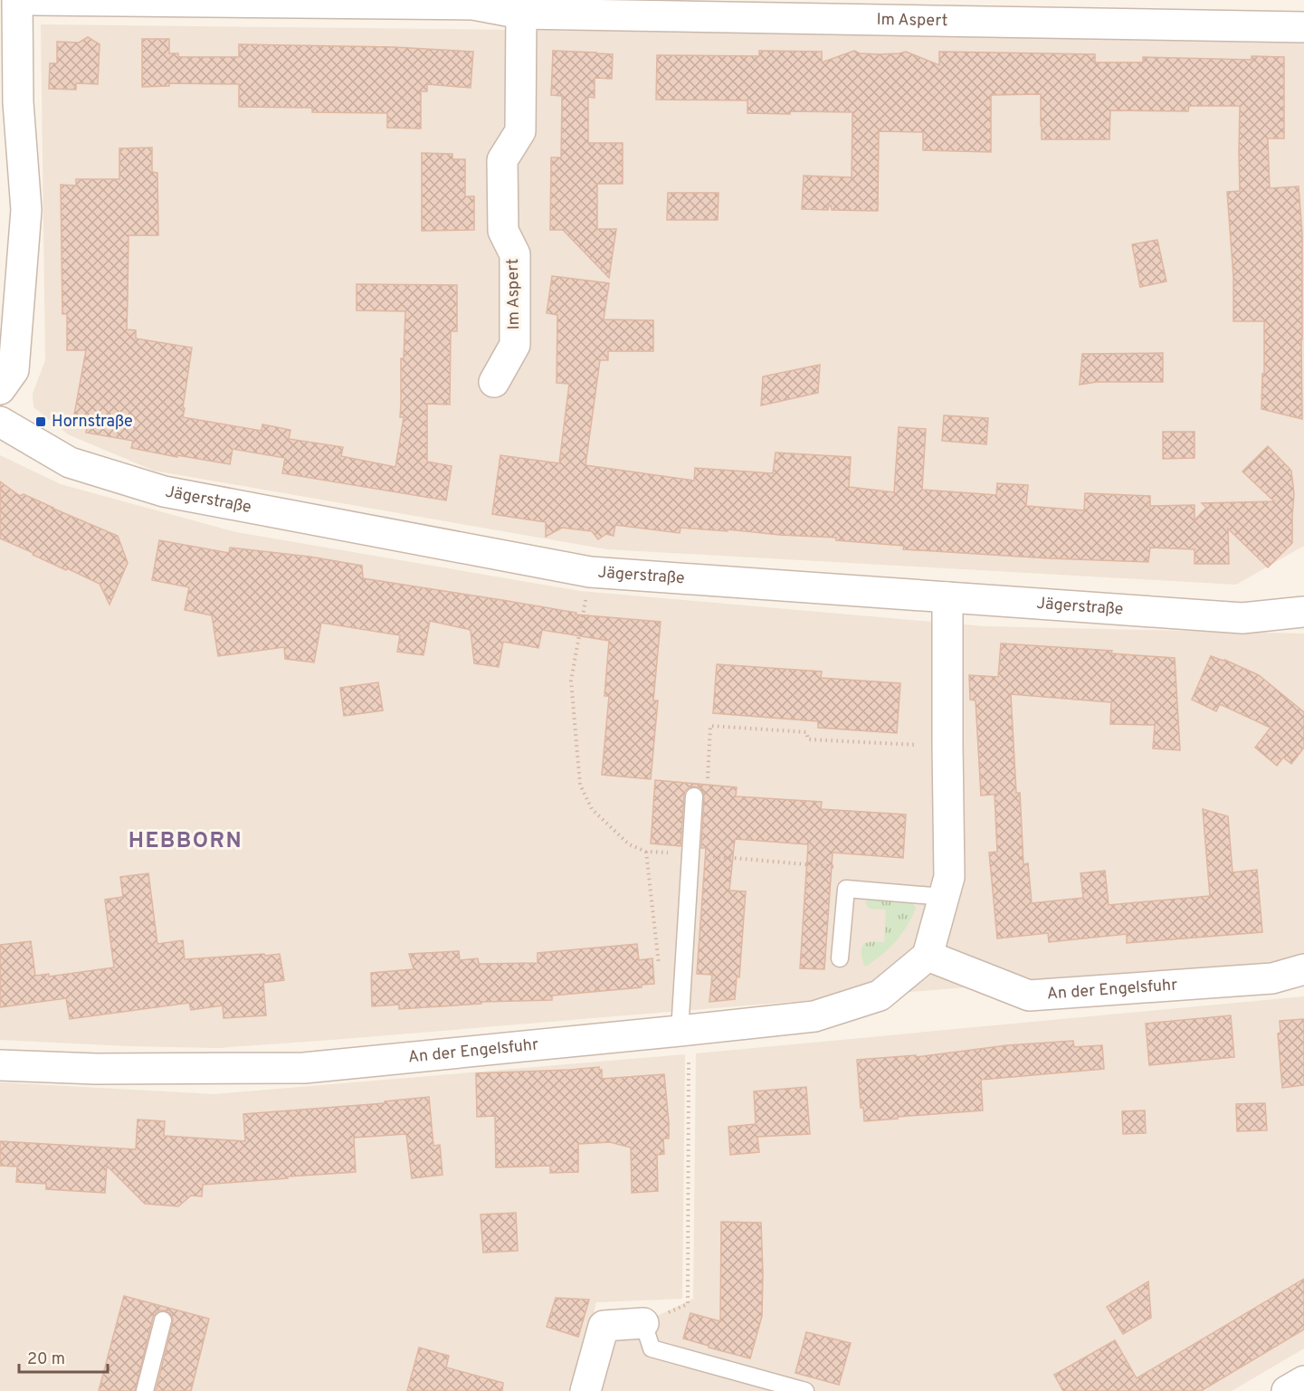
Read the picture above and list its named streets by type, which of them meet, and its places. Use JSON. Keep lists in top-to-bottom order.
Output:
{
  "streets": {
    "street": ["Im Aspert", "Jägerstraße", "An der Engelsfuhr"]
  },
  "districts": ["HEBBORN"],
  "places": {
    "transit": ["Hornstraße"]
  },
  "scale_bar": "20 m"
}
